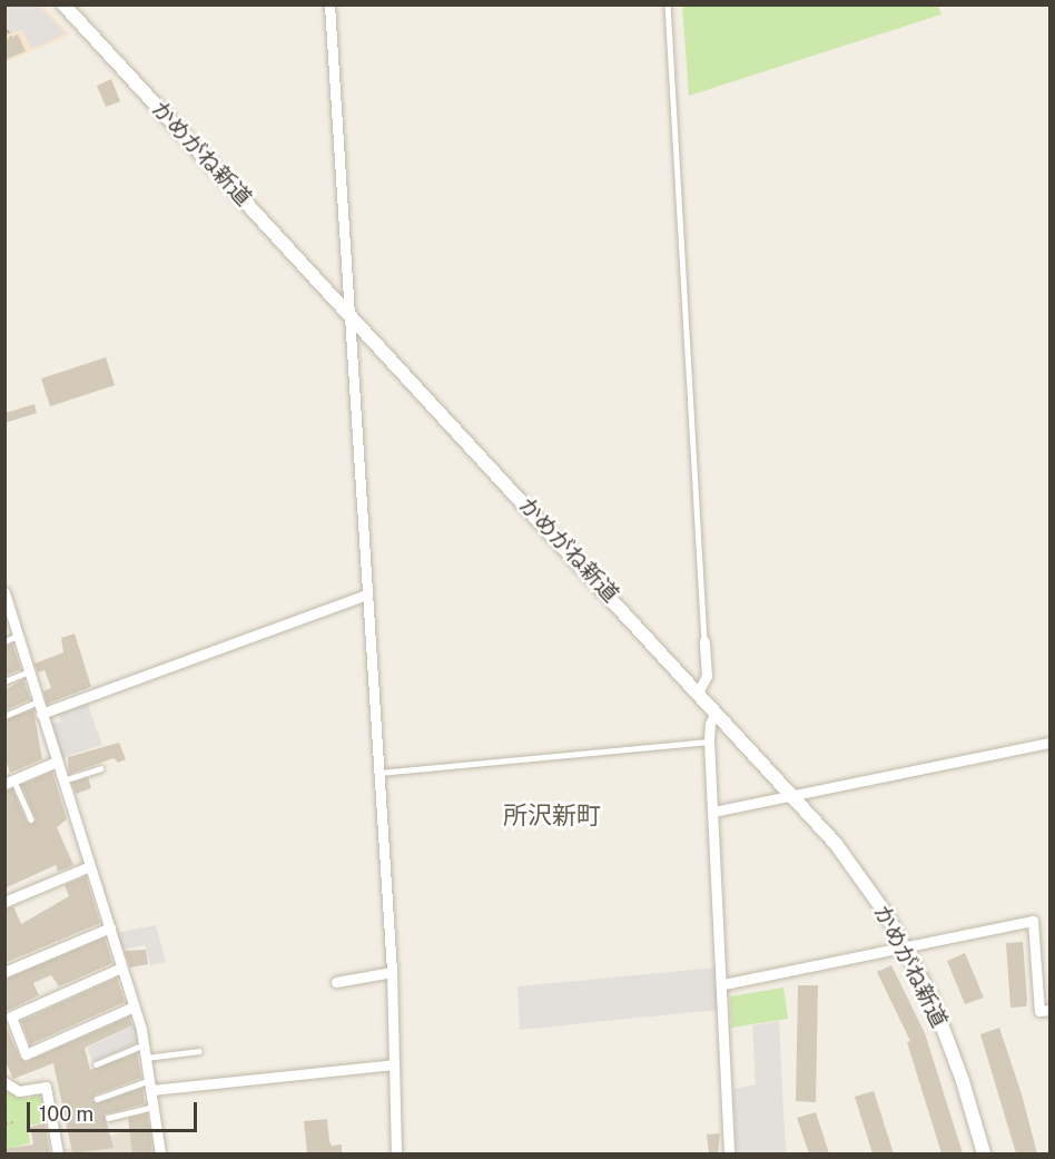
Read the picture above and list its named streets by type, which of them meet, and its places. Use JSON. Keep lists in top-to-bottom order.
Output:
{
  "streets": {
    "street": ["かめがね新道"]
  },
  "districts": ["所沢新町"],
  "scale_bar": "100 m"
}
